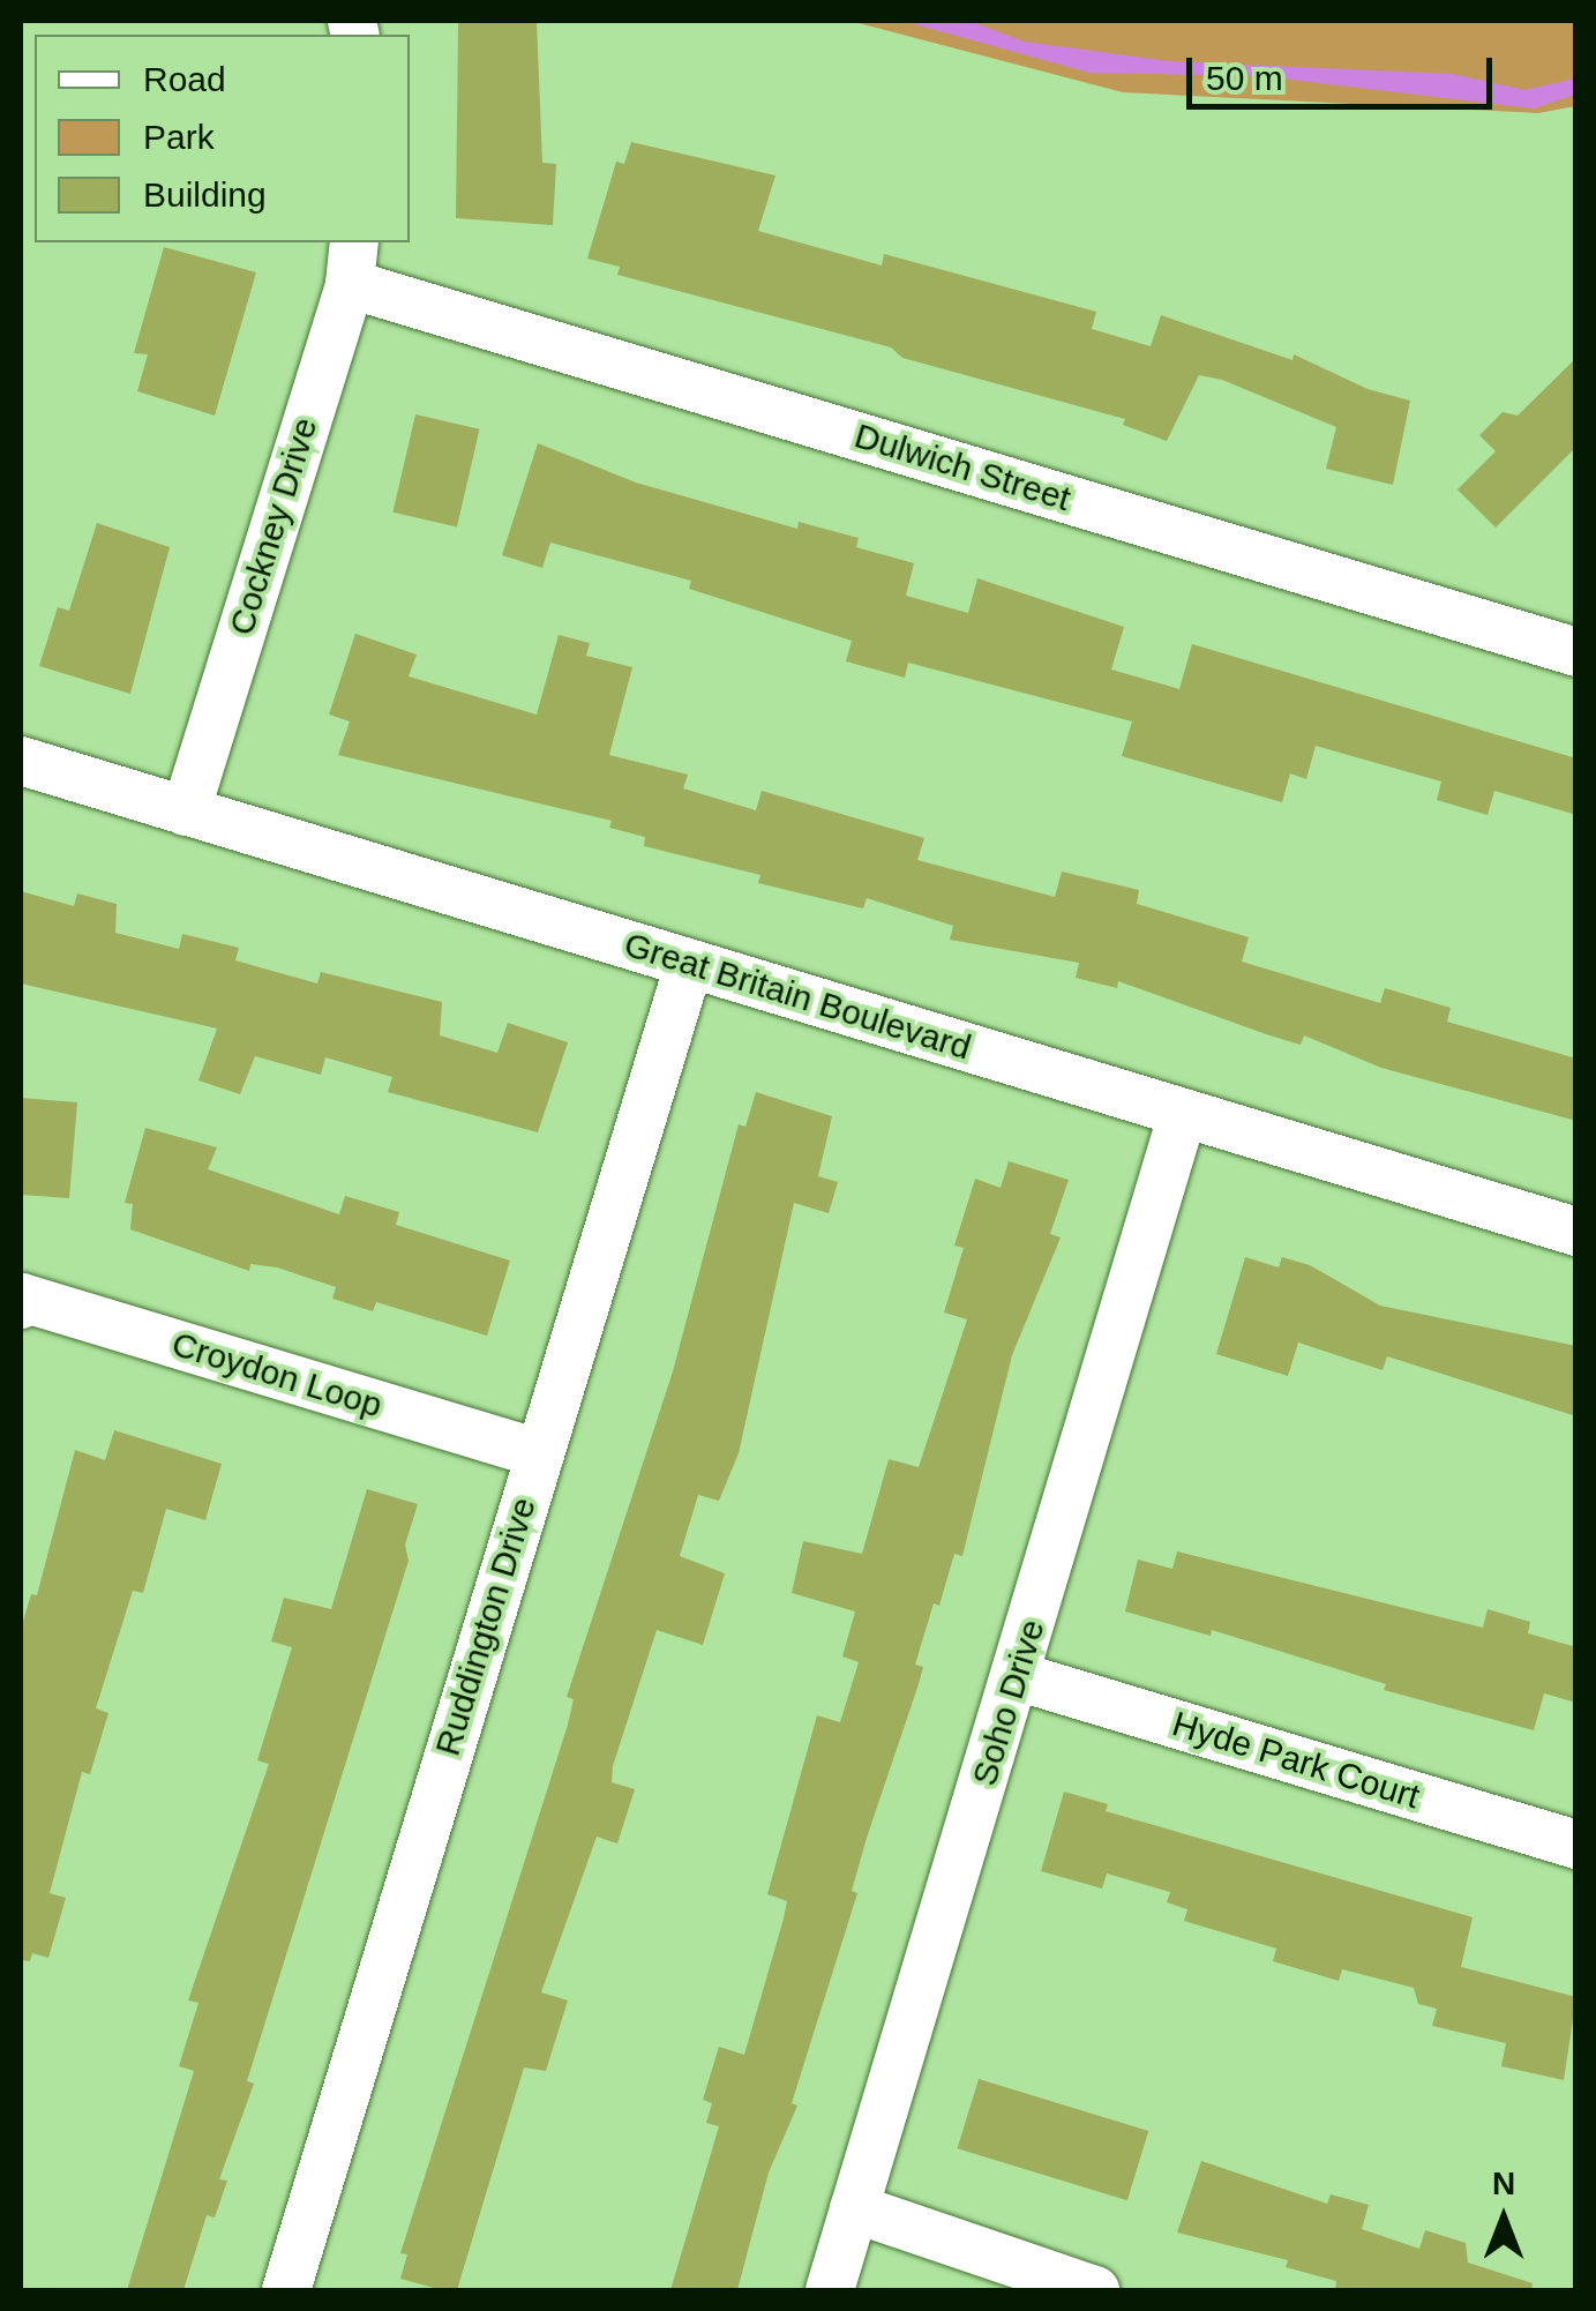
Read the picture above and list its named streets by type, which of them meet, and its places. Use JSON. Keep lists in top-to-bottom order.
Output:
{
  "streets": {
    "street": [
      "Dulwich Street",
      "Cockney Drive",
      "Great Britain Boulevard",
      "Croydon Loop",
      "Ruddington Drive",
      "Soho Drive",
      "Hyde Park Court"
    ]
  },
  "crossings": [
    ["Dulwich Street", "Cockney Drive"],
    ["Cockney Drive", "Great Britain Boulevard"],
    ["Great Britain Boulevard", "Ruddington Drive"],
    ["Great Britain Boulevard", "Soho Drive"],
    ["Croydon Loop", "Ruddington Drive"],
    ["Soho Drive", "Hyde Park Court"]
  ],
  "legend": ["Road", "Park", "Building"],
  "scale_bar": "50 m",
  "north": "top"
}
